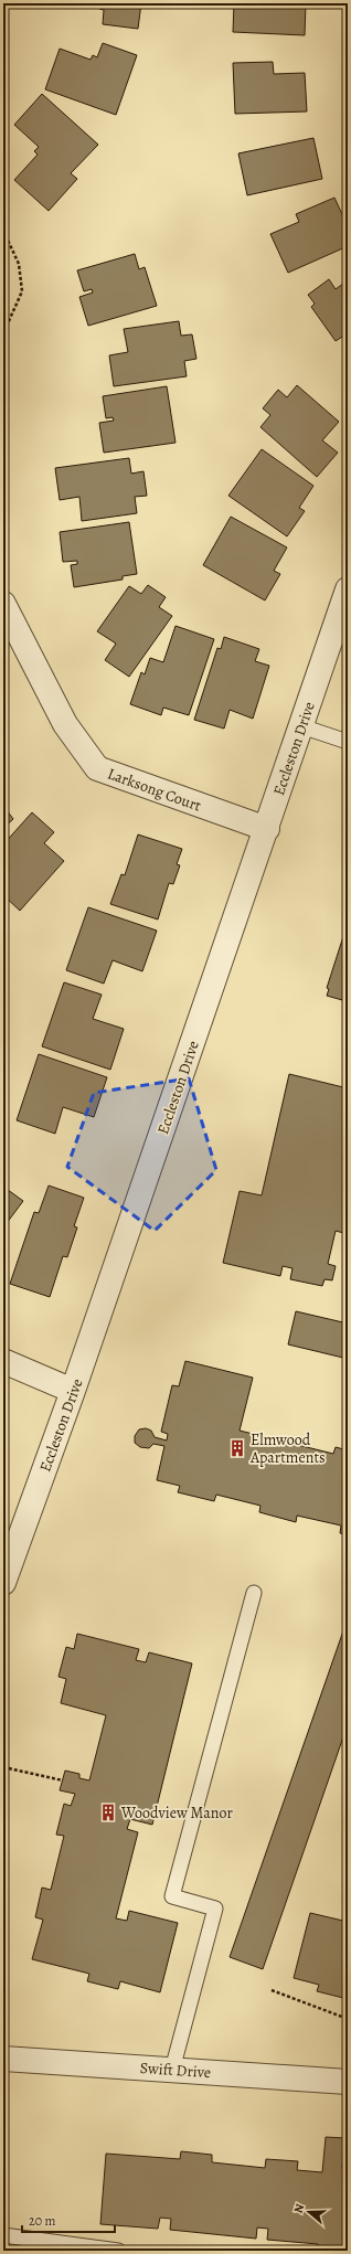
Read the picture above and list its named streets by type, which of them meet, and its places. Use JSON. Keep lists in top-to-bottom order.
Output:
{
  "streets": {
    "street": ["Eccleston Drive", "Larksong Court", "Swift Drive"]
  },
  "crossings": [
    ["Eccleston Drive", "Larksong Court"]
  ],
  "places": {
    "building": ["Elmwood Apartments", "Woodview Manor"]
  },
  "scale_bar": "20 m",
  "north": "left"
}
